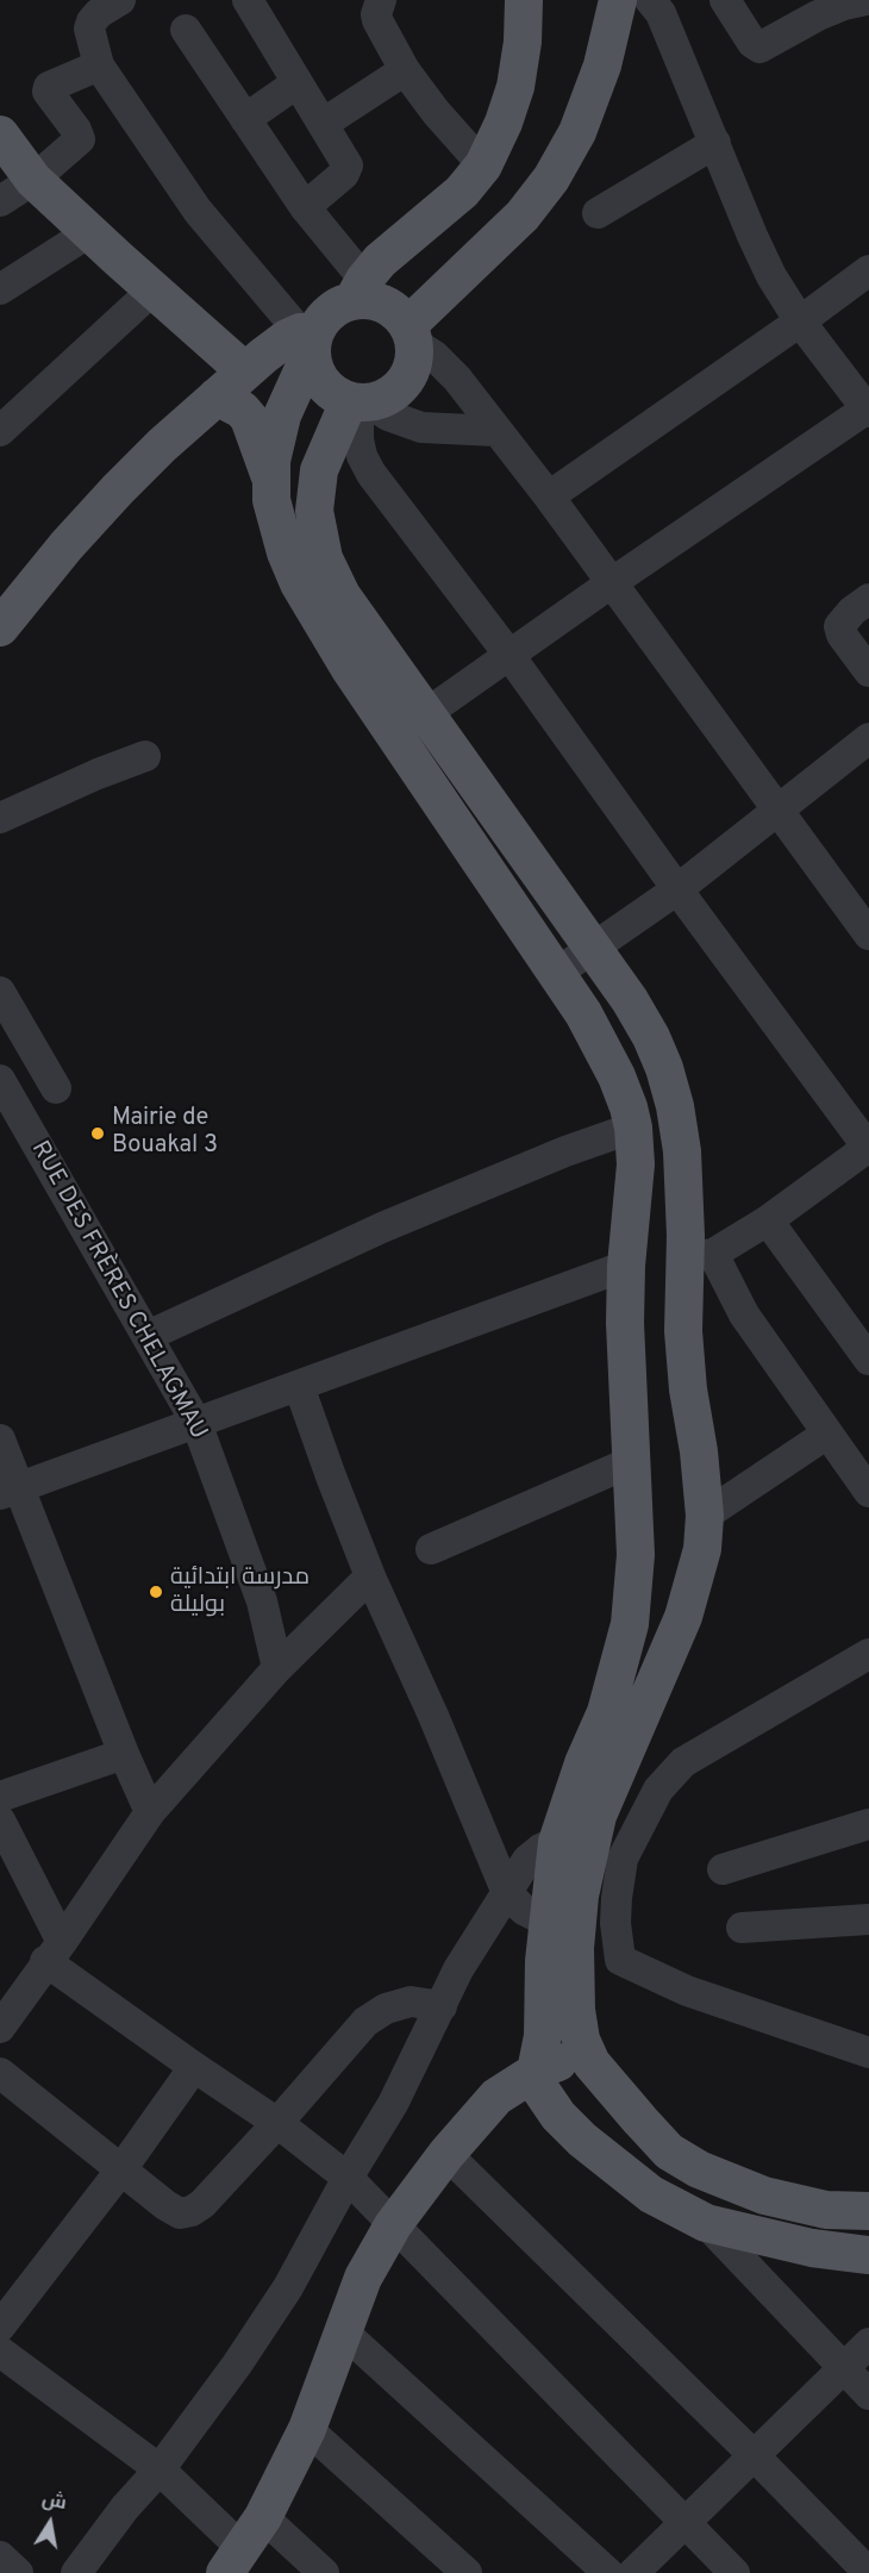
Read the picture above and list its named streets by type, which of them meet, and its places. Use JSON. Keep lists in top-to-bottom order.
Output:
{
  "streets": {
    "street": ["RUE DES FRÈRES CHELAGMAU"]
  },
  "places": ["Mairie de Bouakal 3", "مدرسة ابتدائية بوليلة"],
  "north": "top"
}
